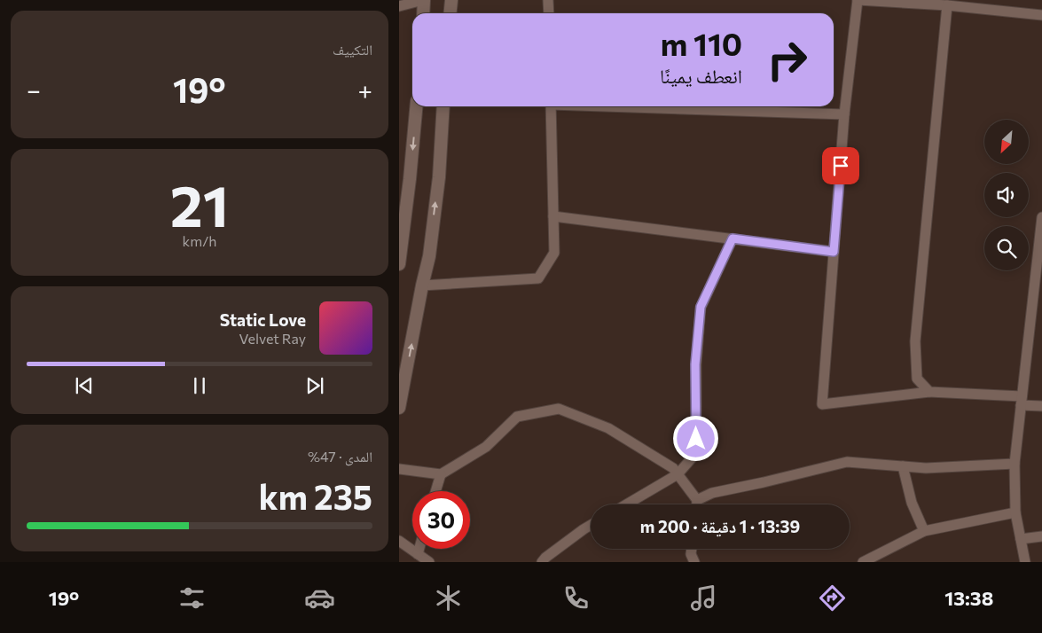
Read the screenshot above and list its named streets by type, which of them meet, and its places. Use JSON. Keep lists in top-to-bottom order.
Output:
{
  "north": "bottom left",
  "page": {
    "tile": [
      "التكييف",
      ["21", "km/h"],
      ["المدى · 47%", "235 km"]
    ],
    "turn": ["110 m", "انعطف يمينًا"],
    "heat": ["−", "19°", "+"],
    "song": ["Static Love", "Velvet Ray"],
    "limit": "30",
    "trip": "13:39 · 1 دقيقة · 200 m",
    "tabs": ["13:38", "19°"]
  }
}
